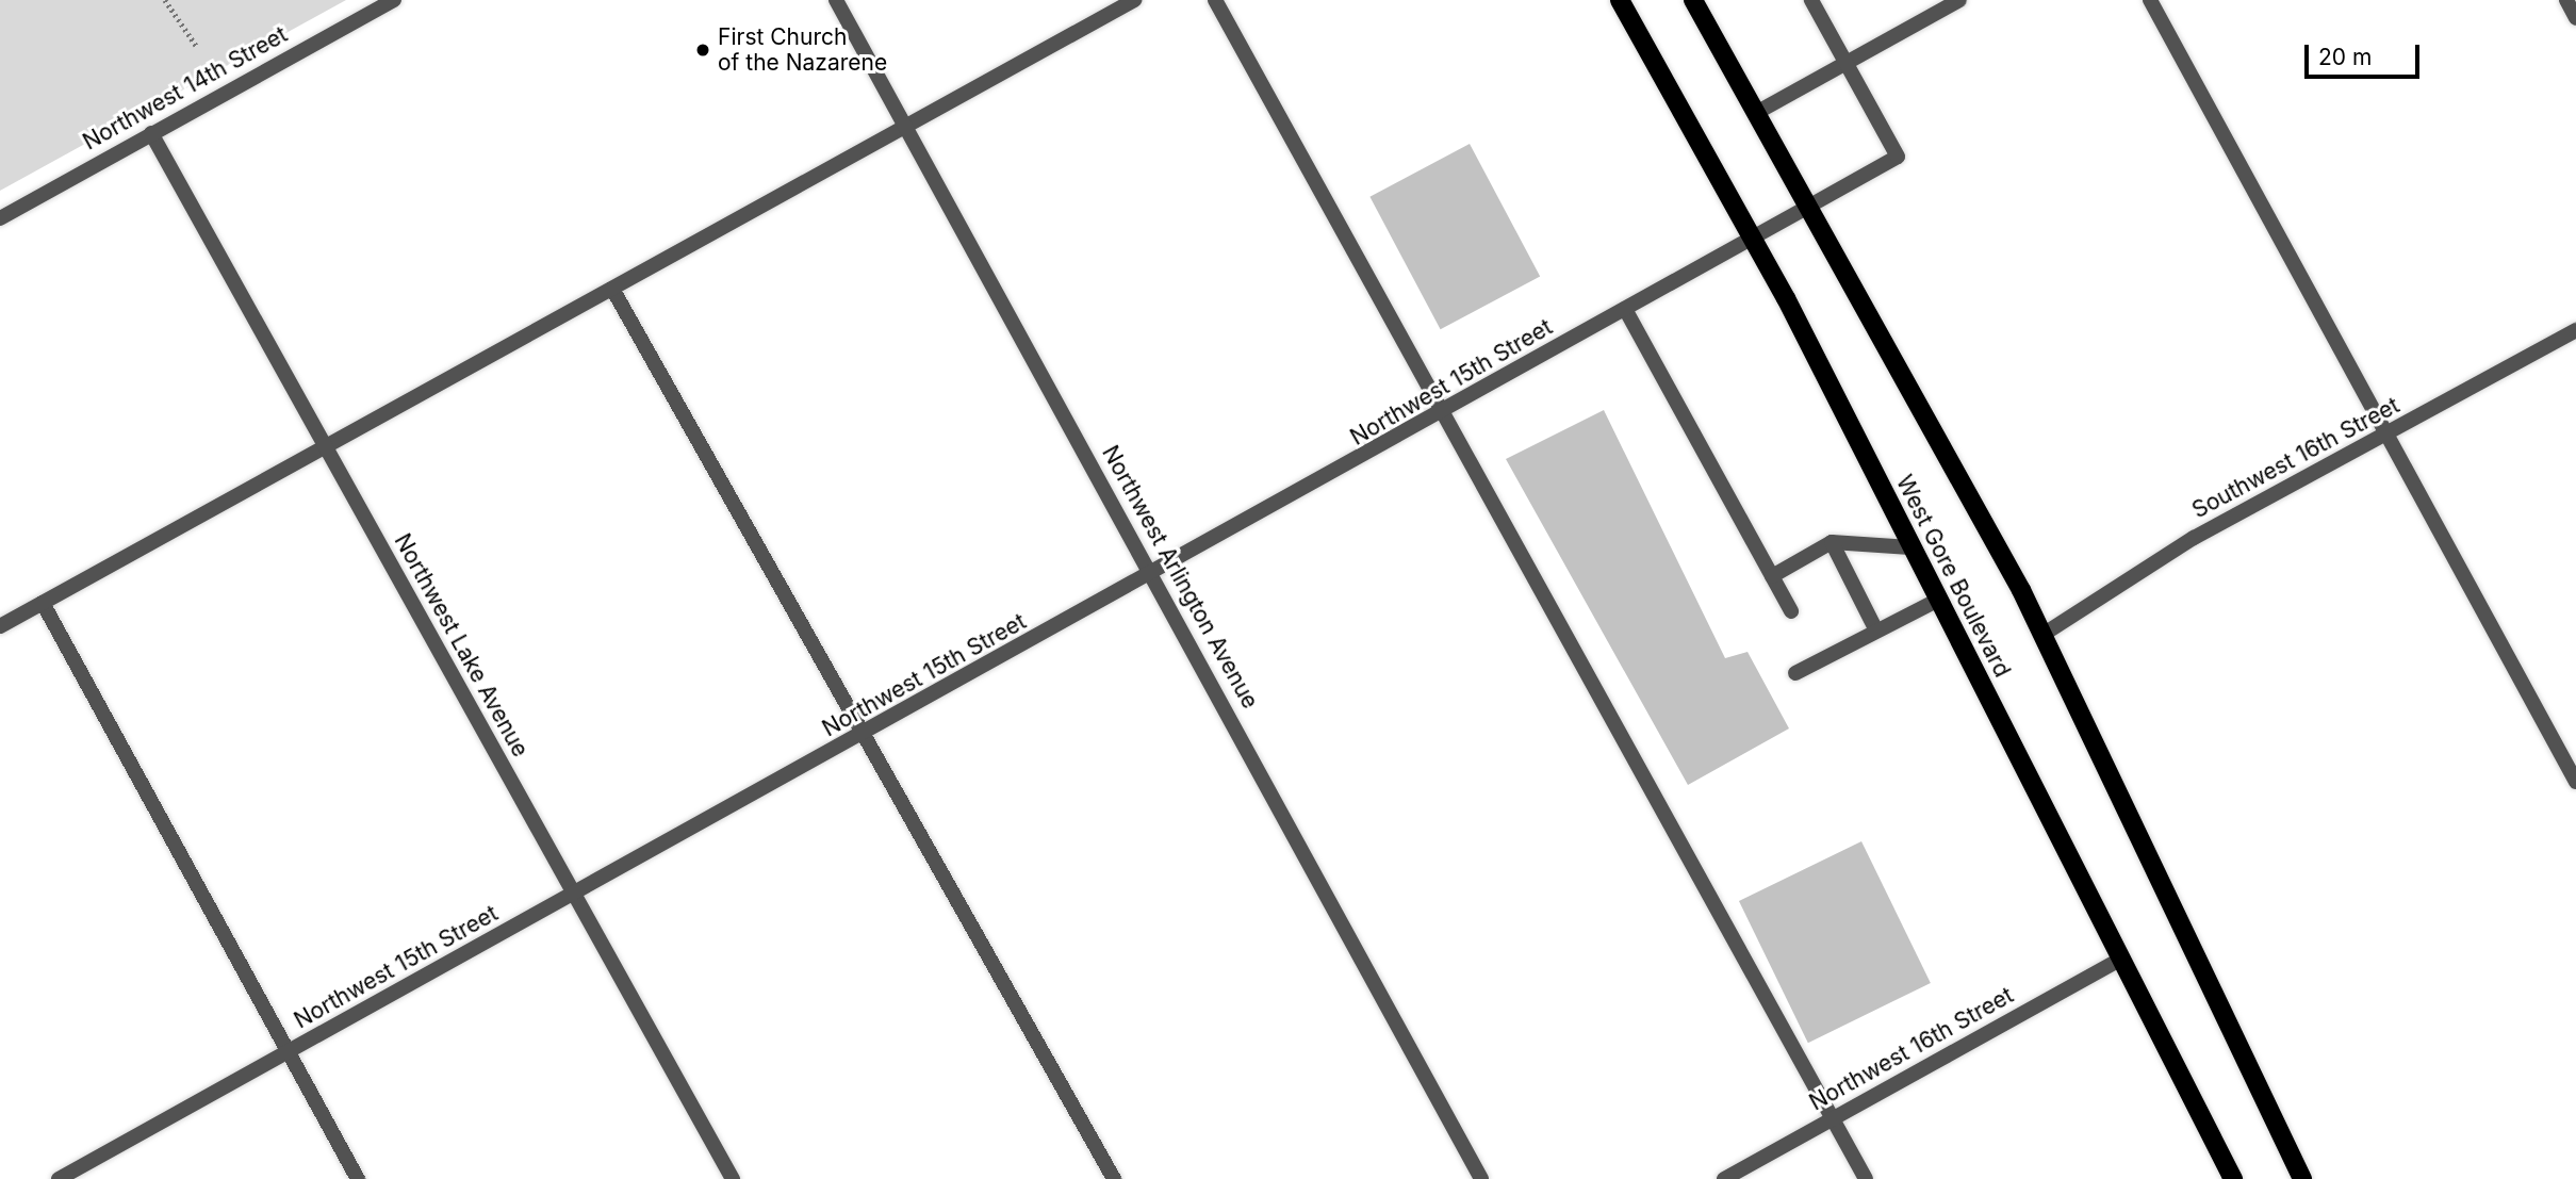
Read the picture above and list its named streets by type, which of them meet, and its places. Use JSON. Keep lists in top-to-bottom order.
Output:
{
  "streets": {
    "main road": ["West Gore Boulevard"],
    "street": [
      "Northwest 14th Street",
      "Northwest 15th Street",
      "Southwest 16th Street",
      "Northwest Arlington Avenue",
      "Northwest Lake Avenue",
      "Northwest 16th Street"
    ]
  },
  "crossings": [
    ["Northwest 14th Street", "Northwest Lake Avenue"],
    ["Northwest 15th Street", "West Gore Boulevard"],
    ["Northwest 15th Street", "Northwest Arlington Avenue"],
    ["Northwest 15th Street", "Northwest Lake Avenue"],
    ["West Gore Boulevard", "Northwest 16th Street"]
  ],
  "places": ["First Church of the Nazarene"],
  "scale_bar": "20 m"
}
